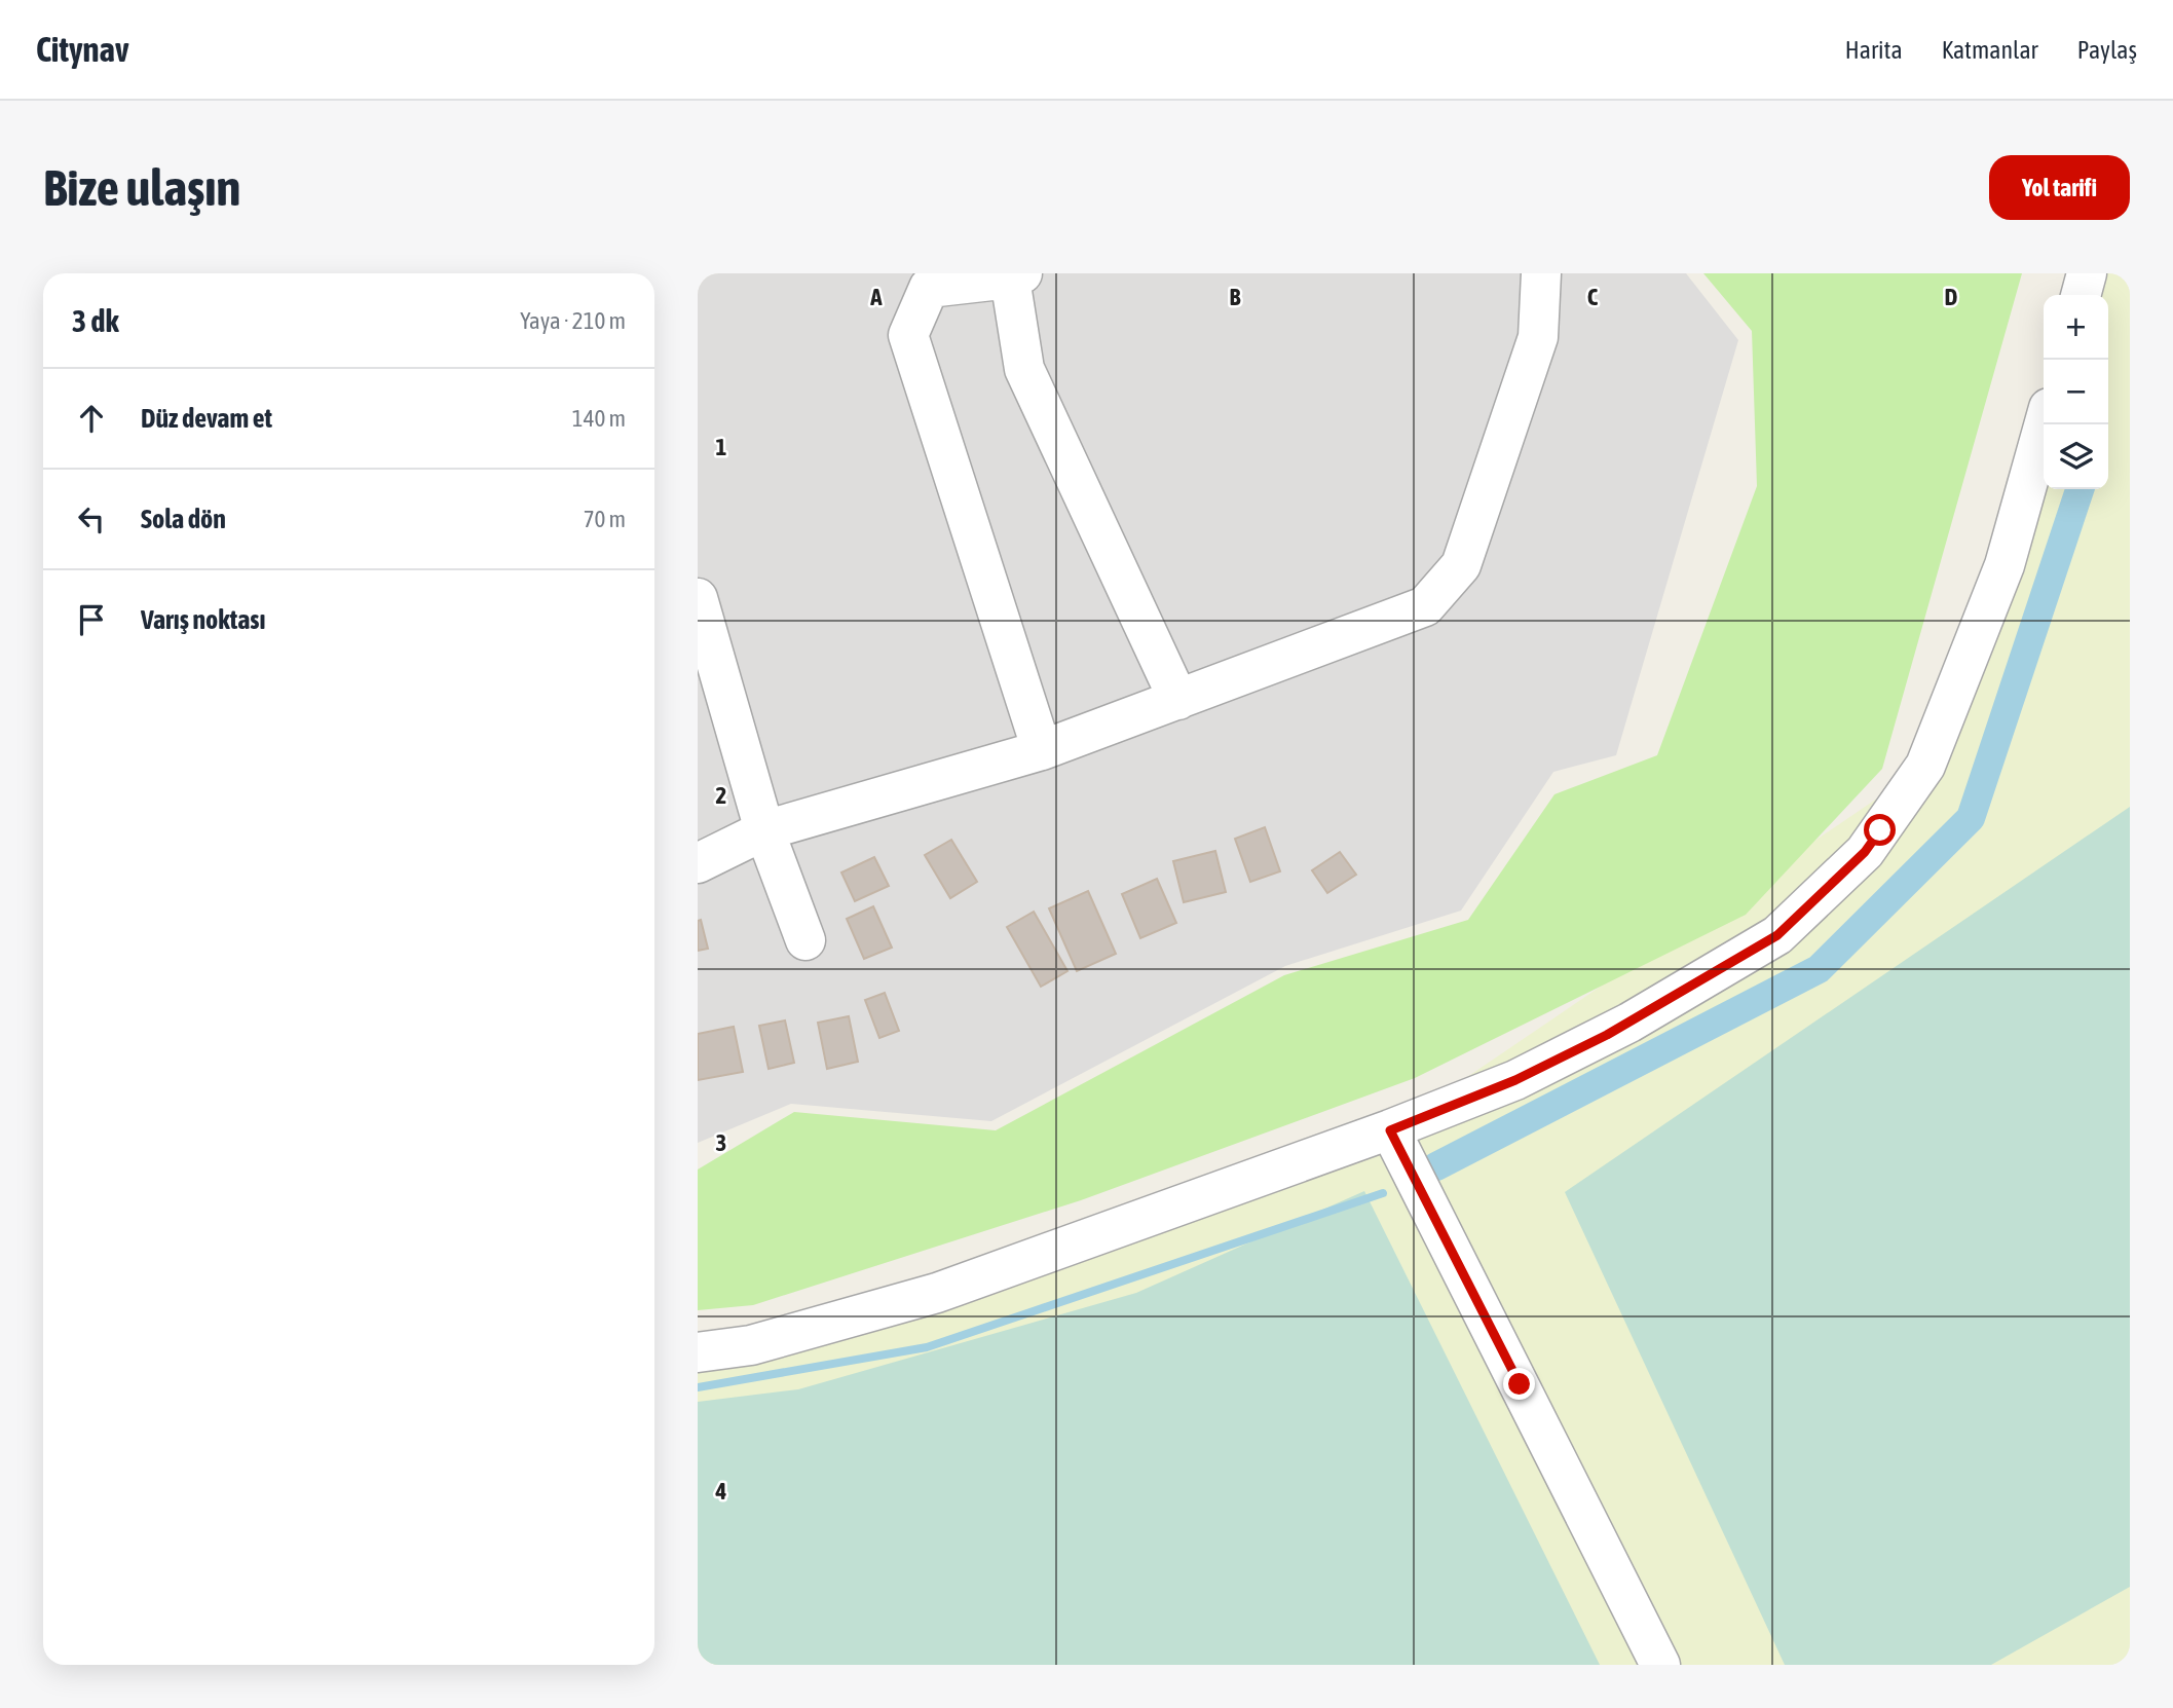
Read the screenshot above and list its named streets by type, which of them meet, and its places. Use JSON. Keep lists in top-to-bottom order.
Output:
{
  "page": {
    "header": "Citynav",
    "nav": ["Harita", "Katmanlar", "Paylaş"],
    "buttons": "Yol tarifi",
    "title": "Bize ulaşın",
    "heading": ["3 dk", "Yaya · 210 m"],
    "map_buttons": ["+", "−"],
    "list": [
      ["Düz devam et", "140 m"],
      ["Sola dön", "70 m"],
      "Varış noktası"
    ]
  },
  "grid": {
    "columns": [
      "A",
      "B",
      "C",
      "D"
    ],
    "rows": [
      "1",
      "2",
      "3",
      "4"
    ]
  }
}
